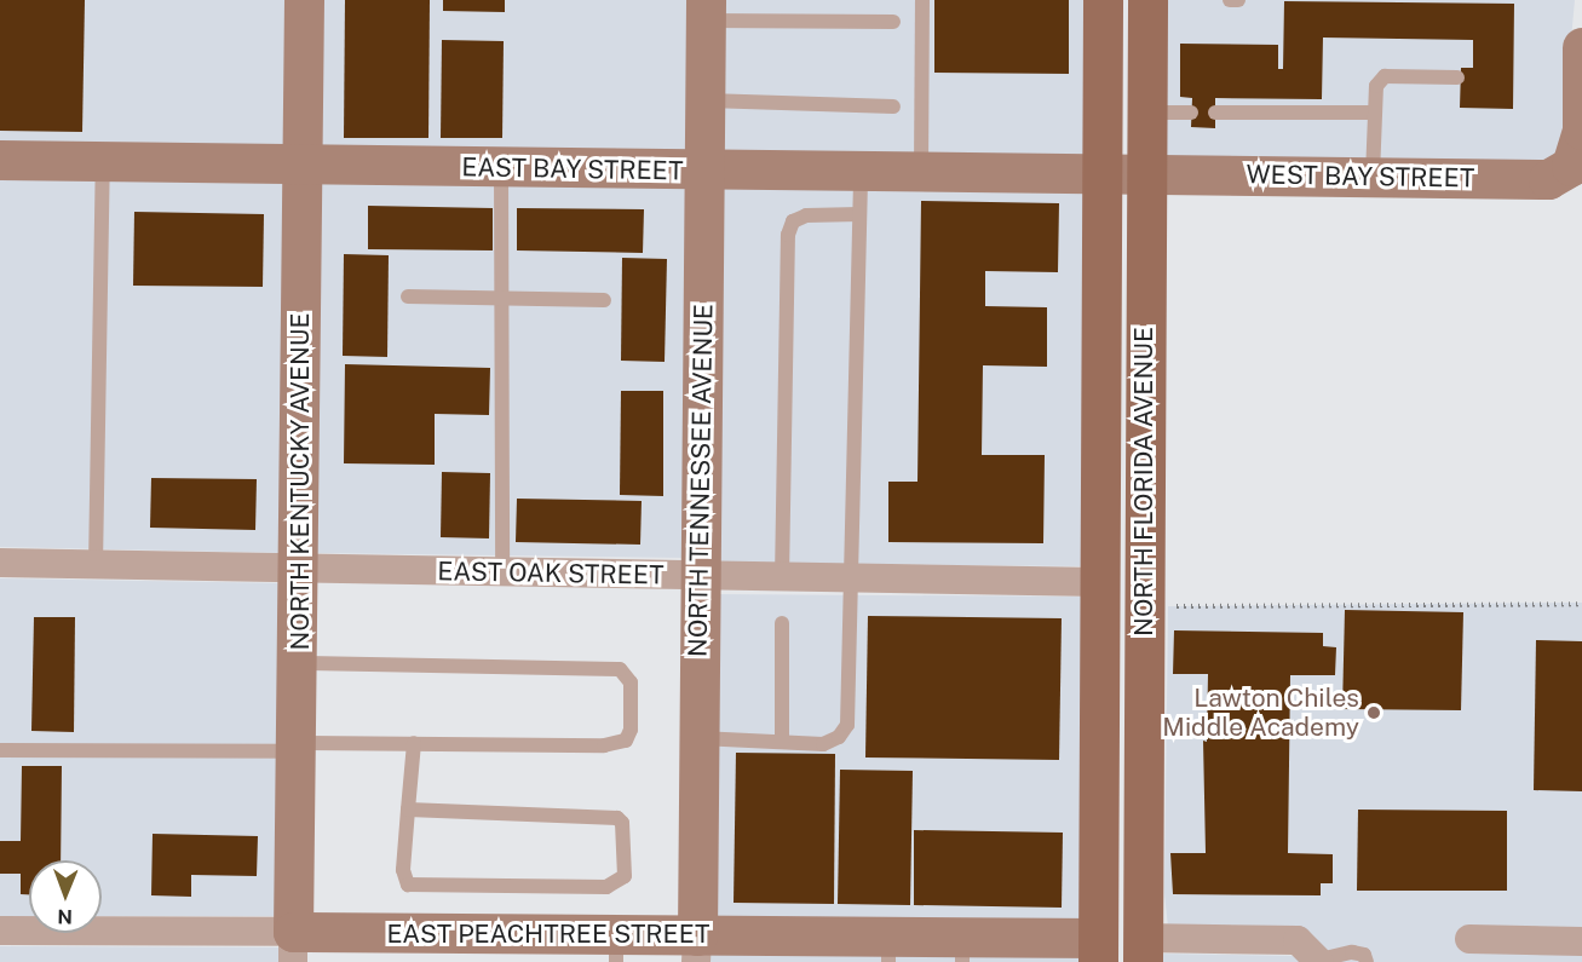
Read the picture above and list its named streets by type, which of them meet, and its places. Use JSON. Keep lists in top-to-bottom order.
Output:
{
  "streets": {
    "main road": ["NORTH FLORIDA AVENUE"],
    "street": [
      "EAST BAY STREET",
      "WEST BAY STREET",
      "NORTH TENNESSEE AVENUE",
      "NORTH KENTUCKY AVENUE",
      "EAST OAK STREET",
      "EAST PEACHTREE STREET"
    ]
  },
  "crossings": [
    ["EAST BAY STREET", "WEST BAY STREET"],
    ["EAST BAY STREET", "NORTH TENNESSEE AVENUE"],
    ["EAST BAY STREET", "NORTH KENTUCKY AVENUE"],
    ["EAST BAY STREET", "NORTH FLORIDA AVENUE"],
    ["WEST BAY STREET", "NORTH FLORIDA AVENUE"],
    ["NORTH TENNESSEE AVENUE", "EAST OAK STREET"],
    ["NORTH TENNESSEE AVENUE", "EAST PEACHTREE STREET"],
    ["NORTH KENTUCKY AVENUE", "EAST OAK STREET"],
    ["NORTH KENTUCKY AVENUE", "EAST PEACHTREE STREET"],
    ["NORTH FLORIDA AVENUE", "EAST OAK STREET"],
    ["NORTH FLORIDA AVENUE", "EAST PEACHTREE STREET"]
  ],
  "places": ["Lawton Chiles Middle Academy"],
  "north": "bottom"
}
